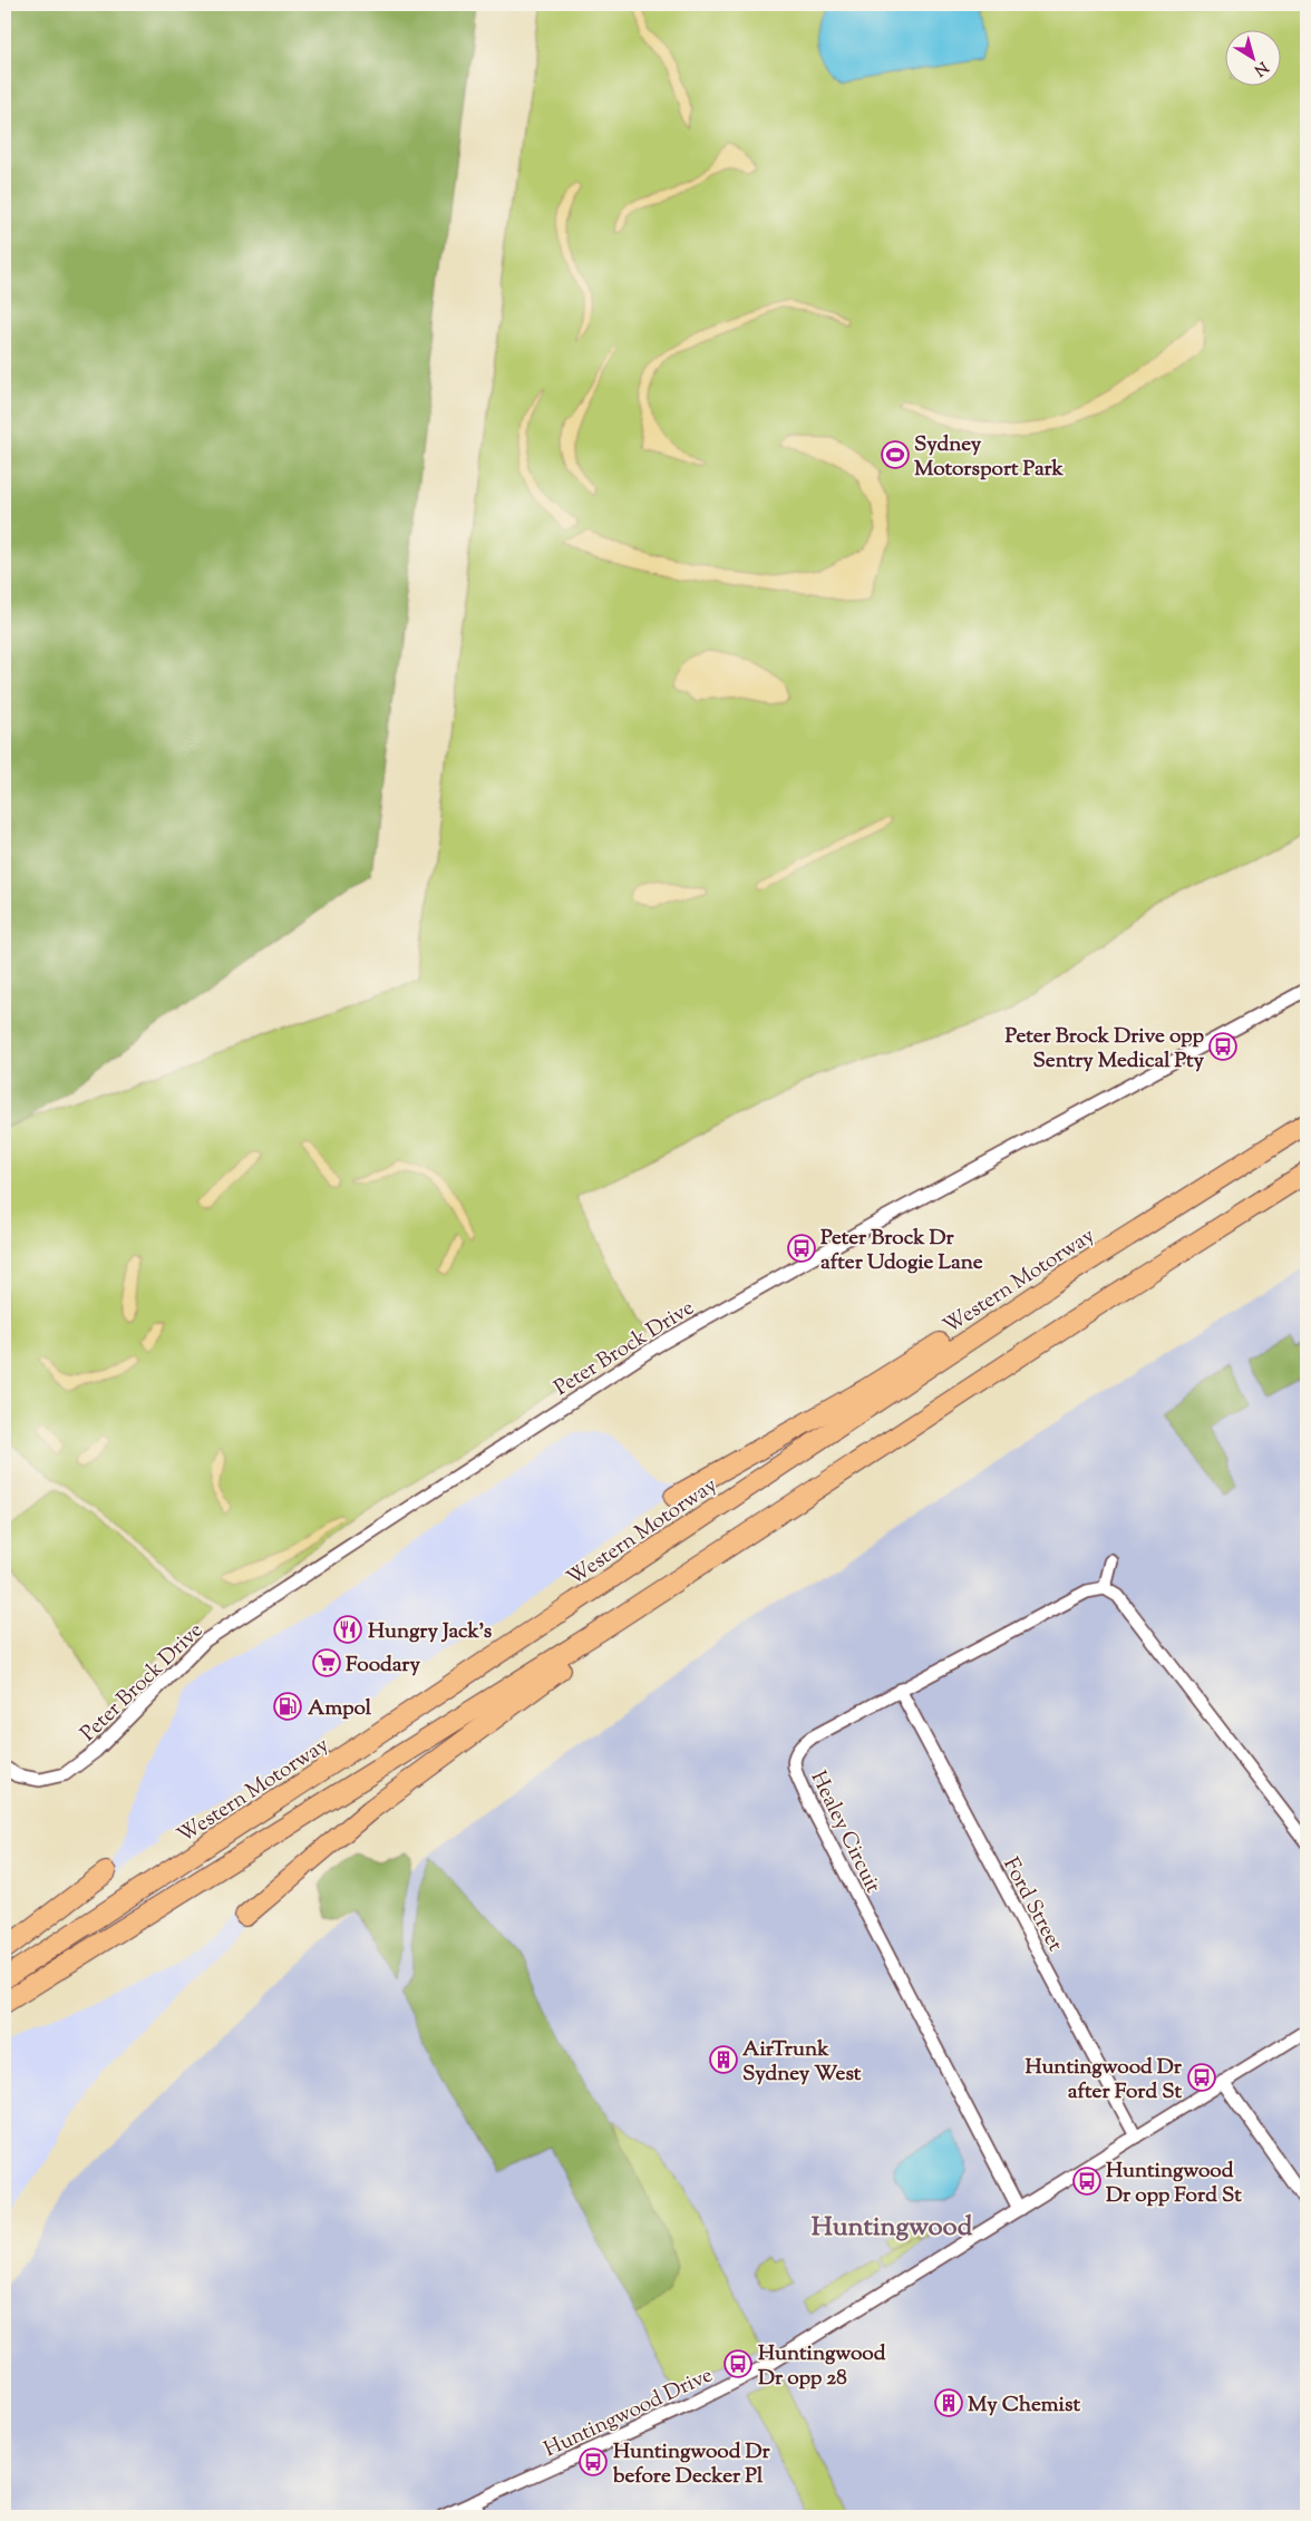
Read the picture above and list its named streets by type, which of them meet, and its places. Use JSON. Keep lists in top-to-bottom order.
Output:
{
  "streets": {
    "highway": ["Western Motorway"],
    "street": [
      "Peter Brock Drive",
      "Healey Circuit",
      "Ford Street",
      "Huntingwood Drive"
    ]
  },
  "crossings": [
    ["Healey Circuit", "Ford Street"],
    ["Healey Circuit", "Huntingwood Drive"],
    ["Ford Street", "Huntingwood Drive"]
  ],
  "districts": ["Huntingwood"],
  "places": {
    "sports": ["Sydney Motorsport Park"],
    "bus stop": [
      "Peter Brock Drive opp Sentry Medical Pty",
      "Peter Brock Dr after Udogie Lane",
      "Huntingwood Dr after Ford St",
      "Huntingwood Dr opp Ford St",
      "Huntingwood Dr opp 28",
      "Huntingwood Dr before Decker Pl"
    ],
    "restaurant": ["Hungry Jack's"],
    "supermarket": ["Foodary"],
    "fuel station": ["Ampol"],
    "building": ["AirTrunk Sydney West", "My Chemist"]
  },
  "north": "bottom right"
}
